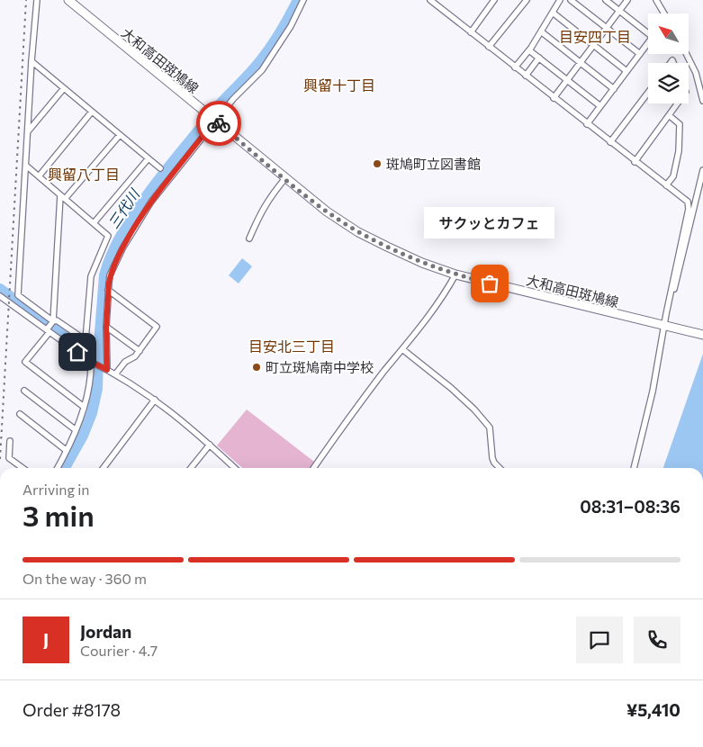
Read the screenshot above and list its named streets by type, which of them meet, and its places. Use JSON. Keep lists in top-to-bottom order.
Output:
{
  "streets": {
    "main road": ["大和高田斑鳩線"]
  },
  "districts": [
    "目安四丁目",
    "興留十丁目",
    "興留八丁目",
    "目安北三丁目"
  ],
  "water": ["三代川"],
  "places": ["斑鳩町立図書館", "サクッとカフェ", "町立斑鳩南中学校"],
  "north": "top left",
  "page": {
    "bubble": "サクッとカフェ",
    "heading": ["3 min", "Arriving in", "08:31–08:36"],
    "panel": [
      "Jordan",
      "Courier · 4.7",
      "Order #8178",
      "¥5,410"
    ],
    "bar": "On the way · 360 m",
    "round": "J"
  }
}
